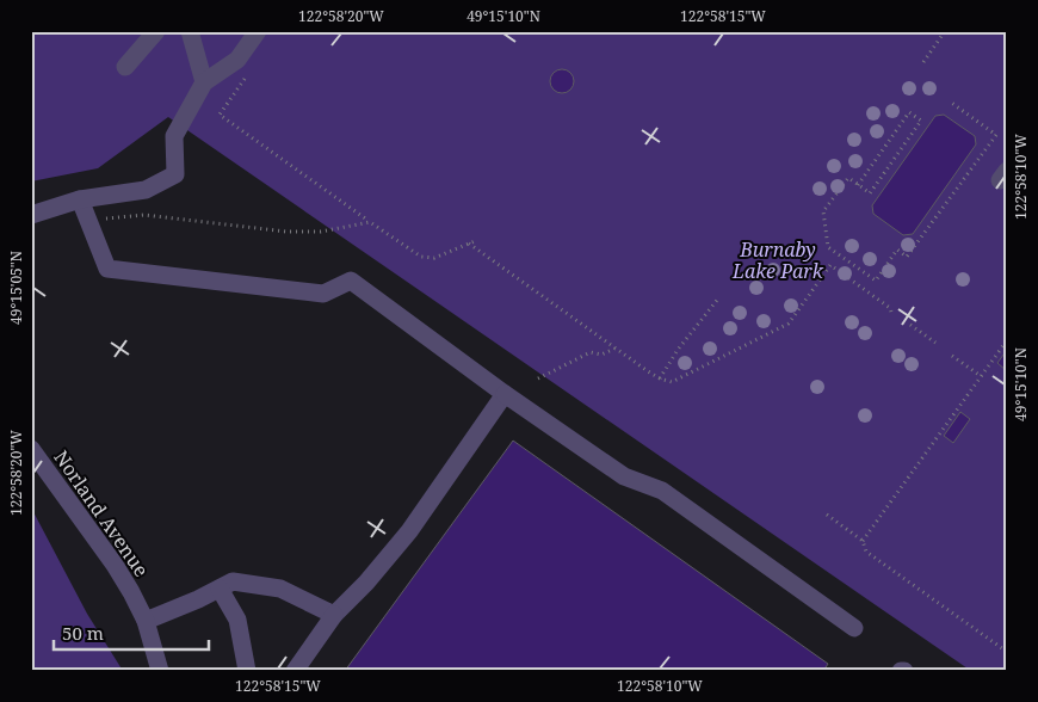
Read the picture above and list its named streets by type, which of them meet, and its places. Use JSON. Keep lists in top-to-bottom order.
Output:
{
  "streets": {
    "street": ["Norland Avenue"]
  },
  "parks": ["Burnaby Lake Park"],
  "scale_bar": "50 m",
  "coordinates": [
    "122°58'20\"W",
    "49°15'10\"N",
    "122°58'15\"W",
    "122°58'10\"W",
    "49°15'05\"N"
  ]
}
